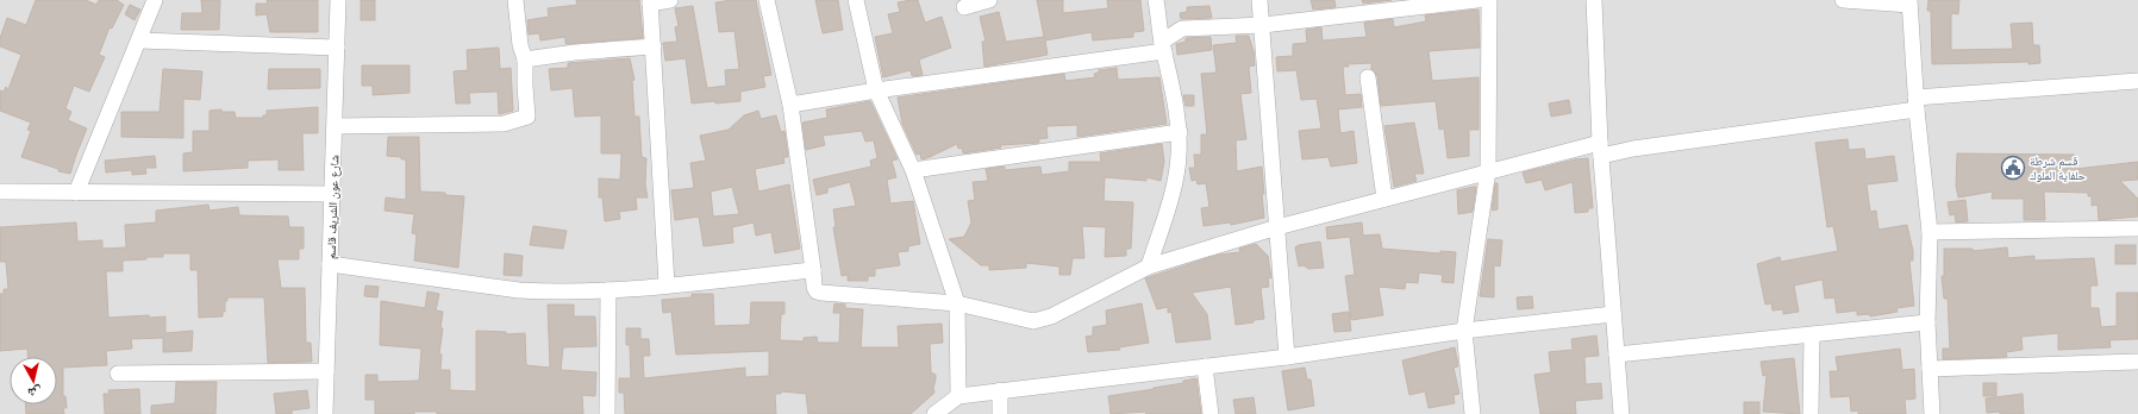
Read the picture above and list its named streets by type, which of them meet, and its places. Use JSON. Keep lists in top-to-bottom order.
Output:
{
  "streets": {
    "street": ["شارع عون الشريف قاسم"]
  },
  "places": {
    "public building": ["قسم شرطة حلفاية الملوك"]
  },
  "north": "bottom"
}
